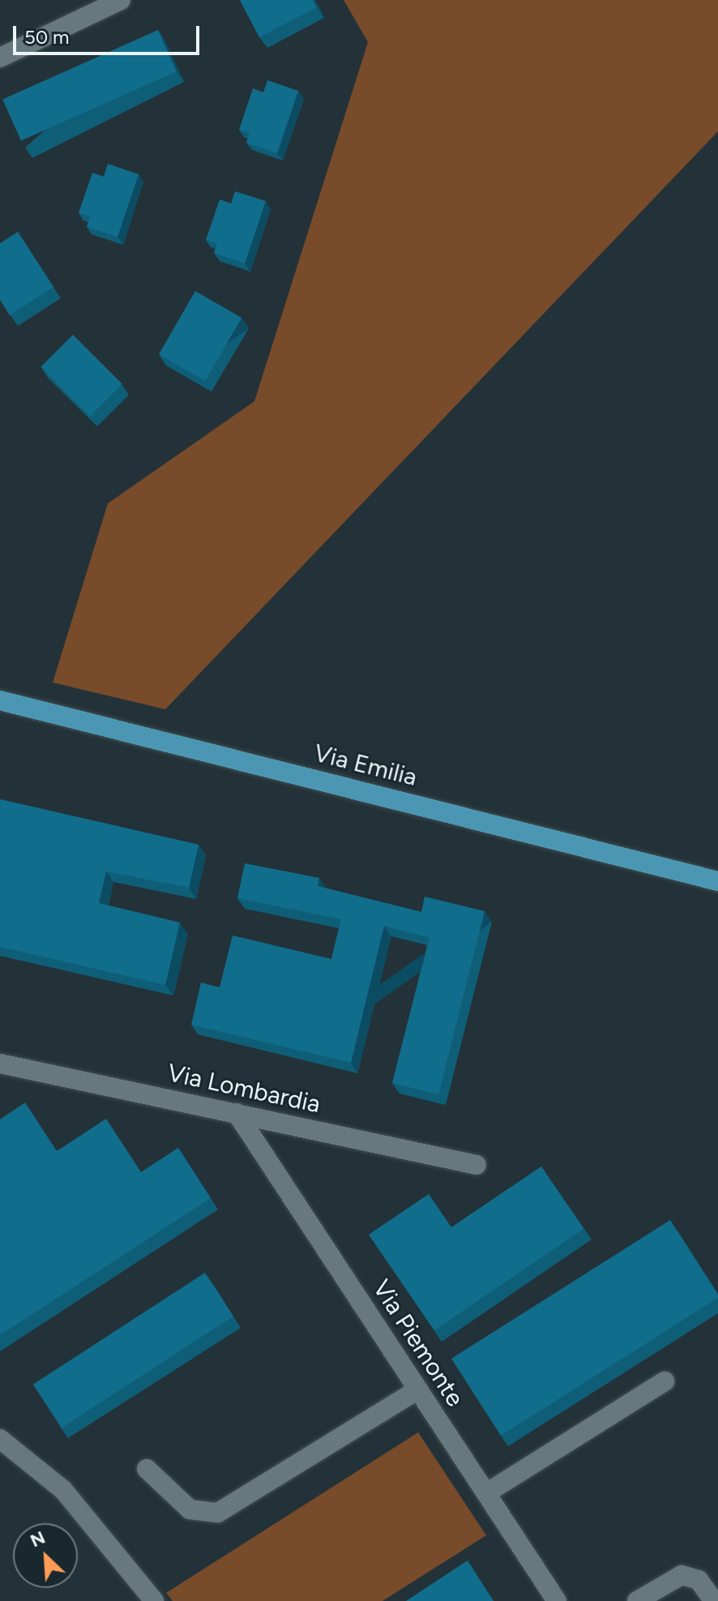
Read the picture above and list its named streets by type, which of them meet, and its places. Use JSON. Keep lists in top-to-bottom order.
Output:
{
  "streets": {
    "main road": ["Via Emilia"],
    "street": ["Via Lombardia", "Via Piemonte"]
  },
  "crossings": [
    ["Via Lombardia", "Via Piemonte"]
  ],
  "scale_bar": "50 m",
  "north": "top left"
}
